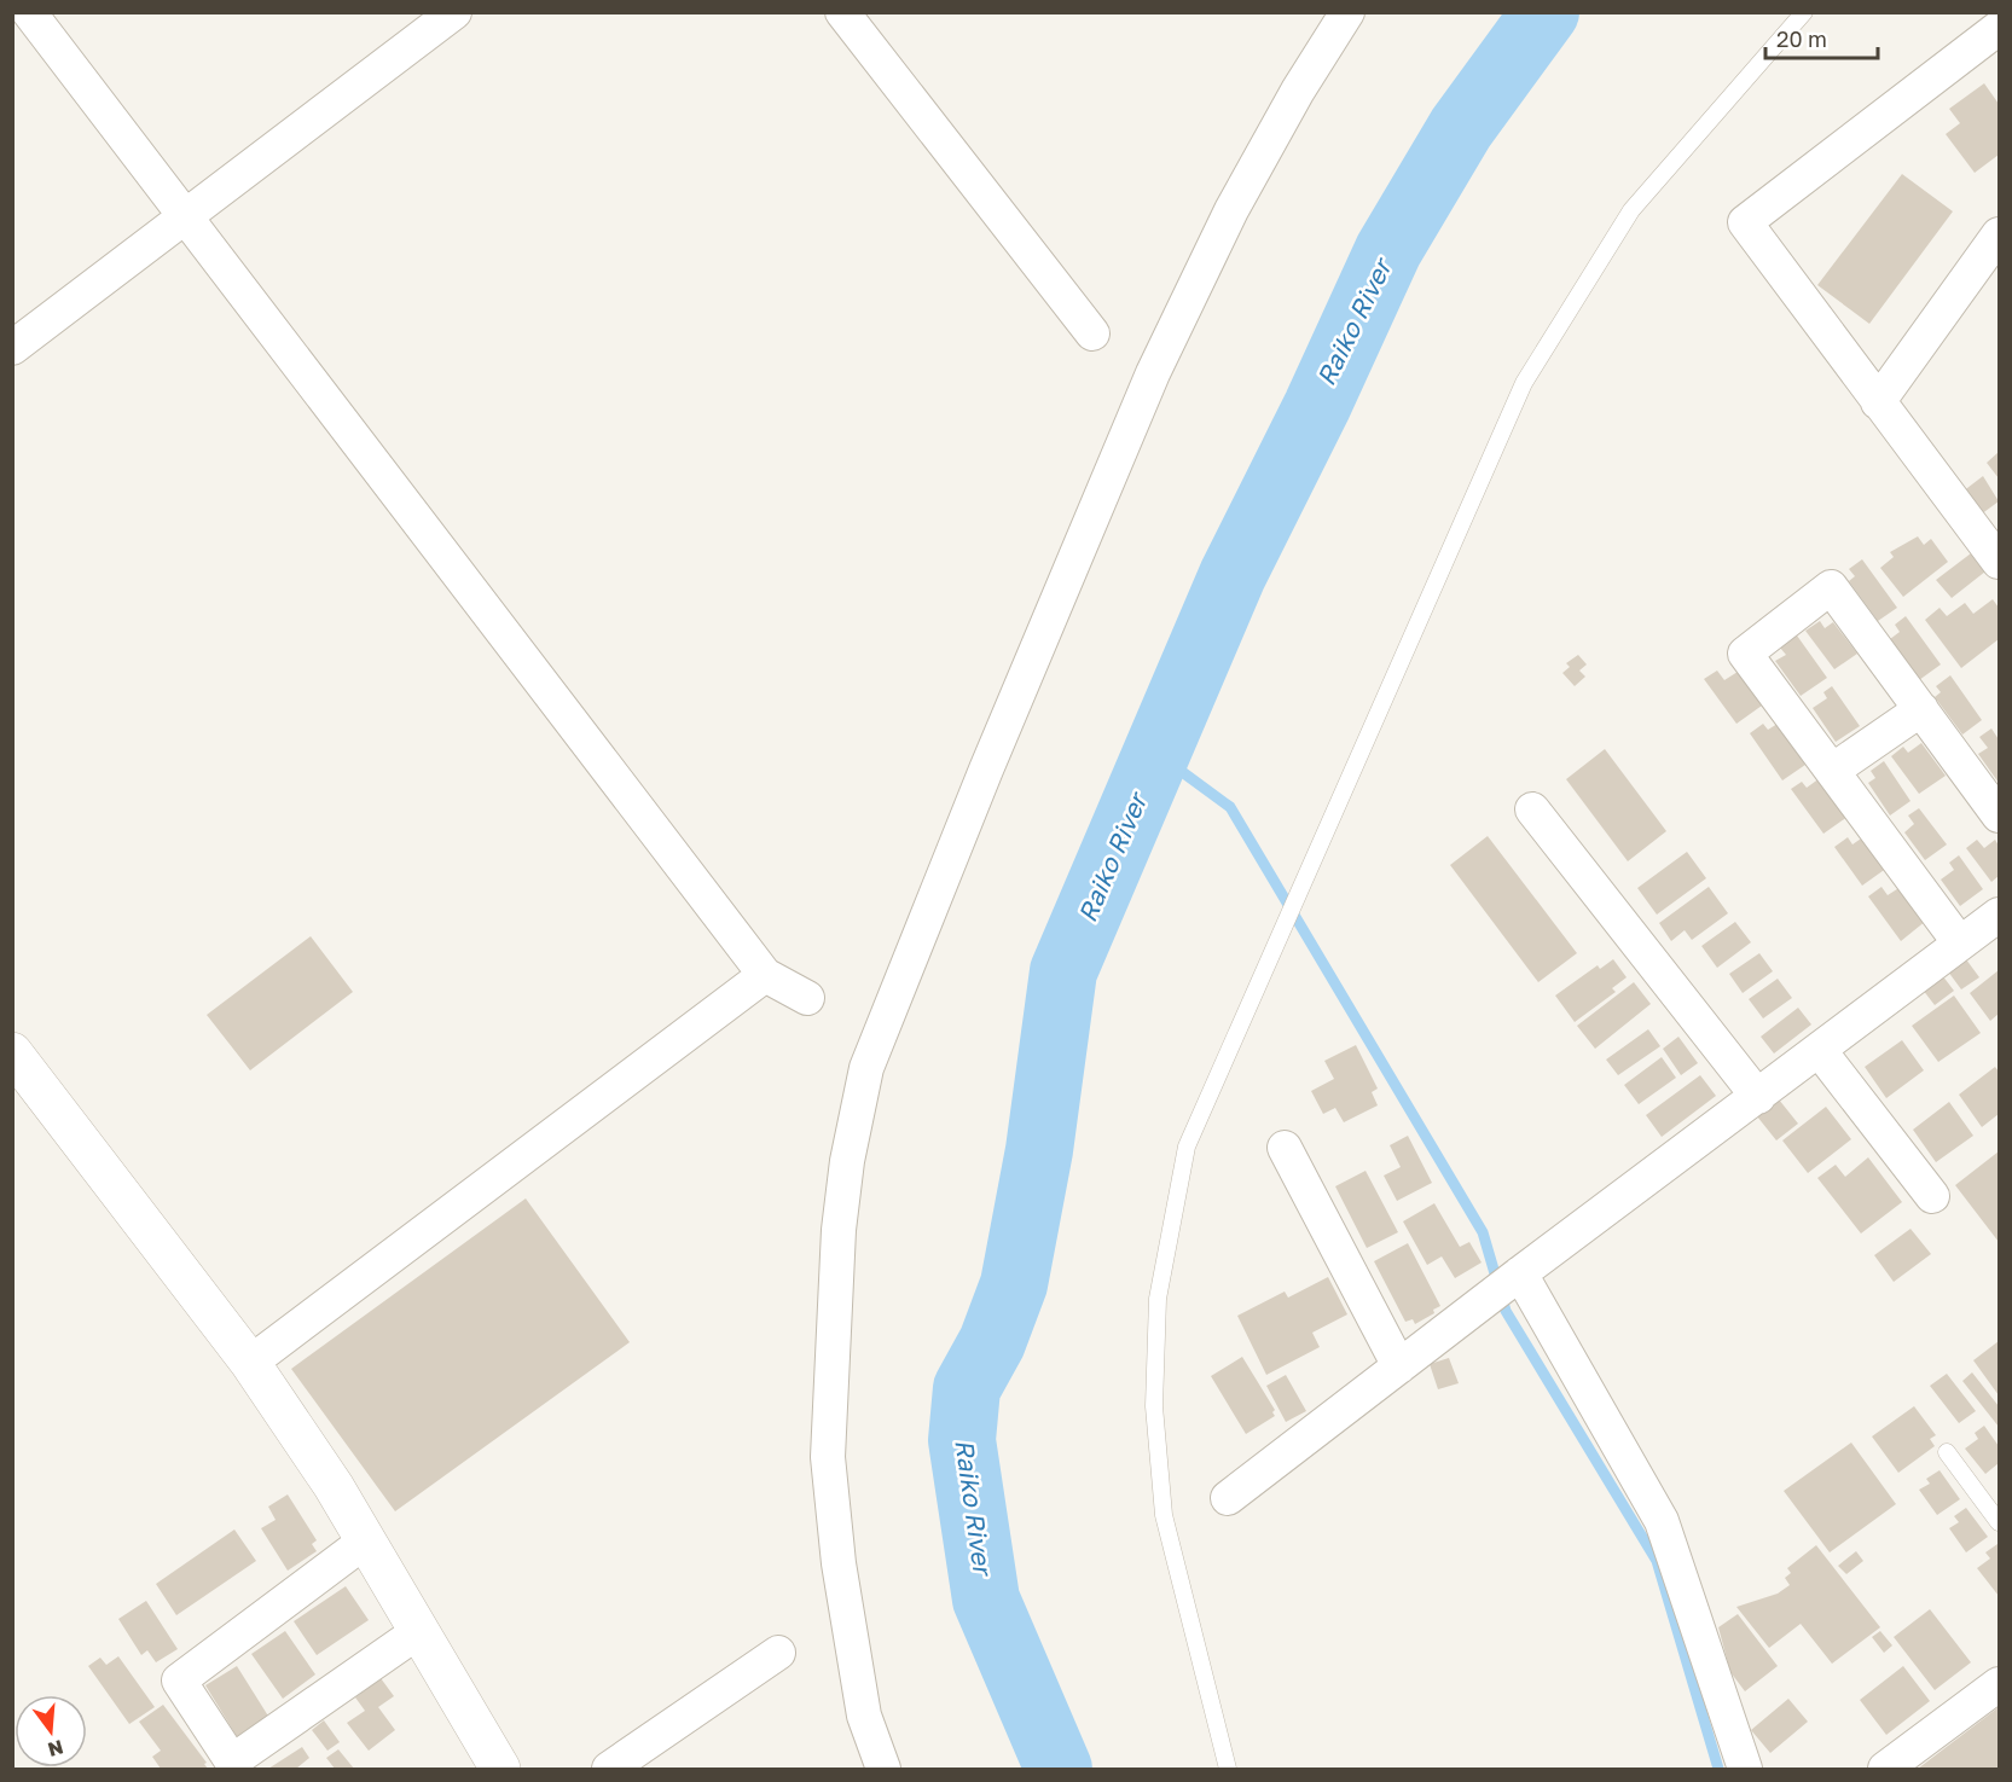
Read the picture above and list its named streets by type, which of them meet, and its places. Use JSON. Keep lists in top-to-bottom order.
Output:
{
  "water": ["Raiko River"],
  "scale_bar": "20 m",
  "north": "bottom"
}
